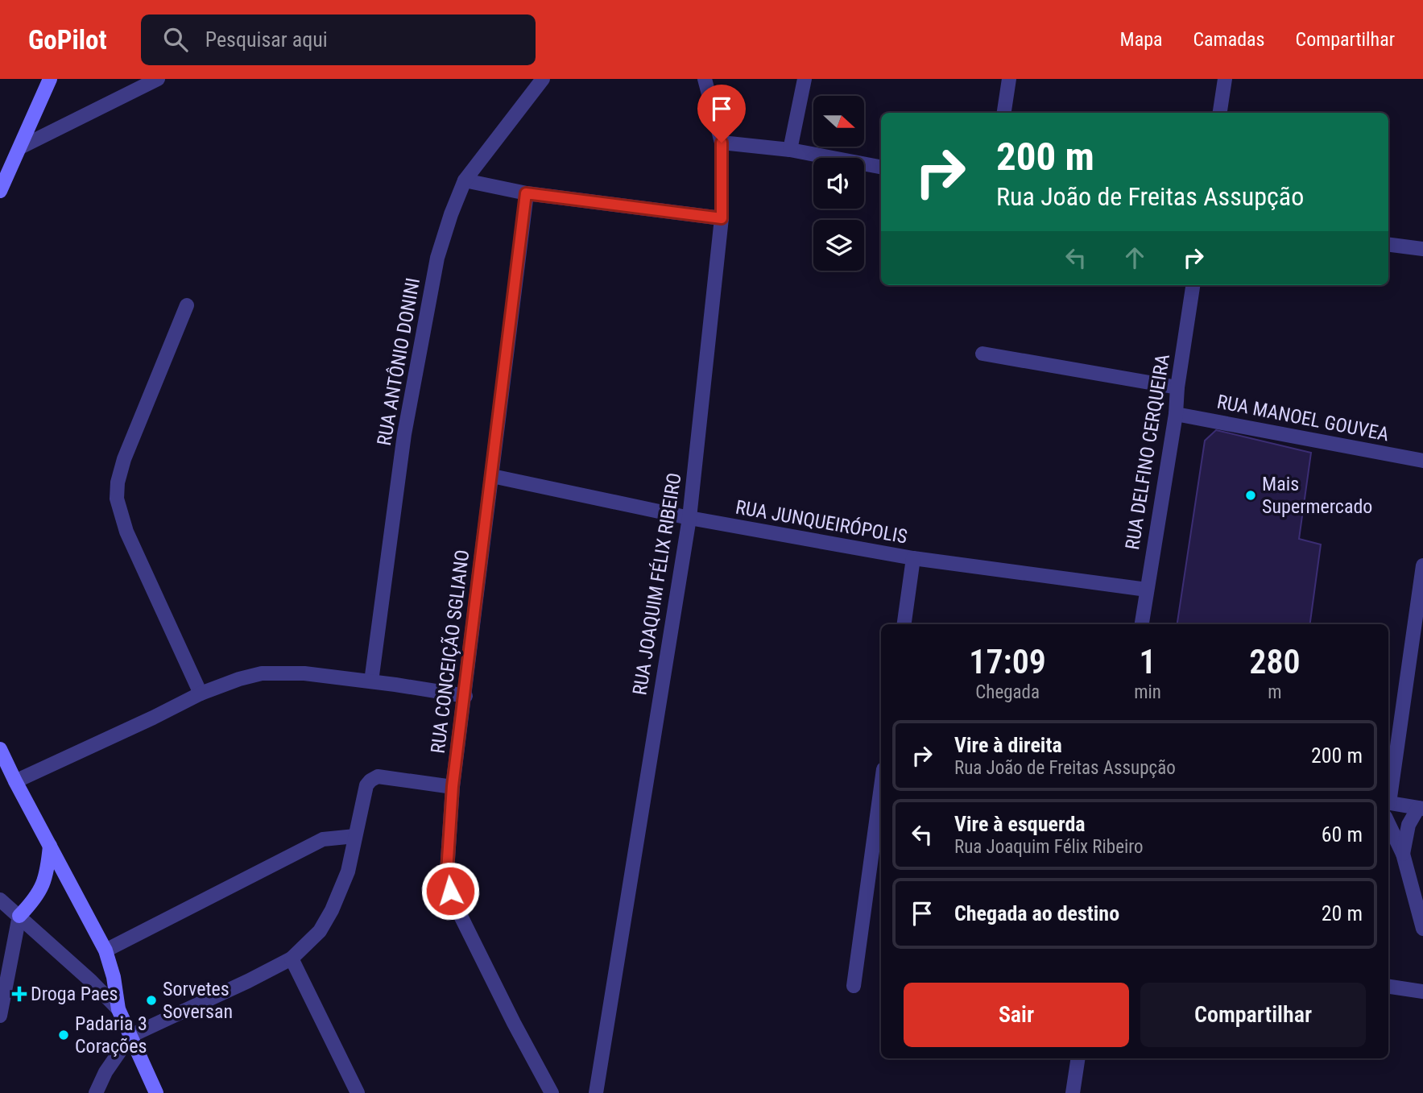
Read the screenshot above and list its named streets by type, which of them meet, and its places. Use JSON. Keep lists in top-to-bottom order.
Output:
{
  "streets": {
    "street": [
      "RUA ANTÔNIO DONINI",
      "RUA MANOEL GOUVEA",
      "RUA DELFINO CERQUEIRA",
      "RUA JUNQUEIRÓPOLIS",
      "RUA JOAQUIM FÉLIX RIBEIRO",
      "RUA CONCEIÇÃO SGLIANO"
    ]
  },
  "crossings": [
    ["RUA MANOEL GOUVEA", "RUA DELFINO CERQUEIRA"],
    ["RUA DELFINO CERQUEIRA", "RUA JUNQUEIRÓPOLIS"],
    ["RUA JUNQUEIRÓPOLIS", "RUA JOAQUIM FÉLIX RIBEIRO"],
    ["RUA JUNQUEIRÓPOLIS", "RUA CONCEIÇÃO SGLIANO"]
  ],
  "places": {
    "other": ["Mais Supermercado", "Sorvetes Soversan", "Padaria 3 Corações"],
    "health": ["Droga Paes"]
  },
  "north": "right",
  "page": {
    "header": "GoPilot",
    "search": "Pesquisar aqui",
    "nav": ["Mapa", "Camadas", "Compartilhar"],
    "turn": ["200 m", "Rua João de Freitas Assupção"],
    "eta": [
      "17:09",
      "Chegada",
      "1",
      "min",
      "280",
      "m"
    ],
    "list": [
      {
        "name": "Vire à direita",
        "note": "Rua João de Freitas Assupção",
        "value": "200 m"
      },
      {
        "name": "Vire à esquerda",
        "note": "Rua Joaquim Félix Ribeiro",
        "value": "60 m"
      },
      {
        "name": "Chegada ao destino",
        "value": "20 m"
      }
    ],
    "buttons": ["Sair", "Compartilhar"]
  }
}
